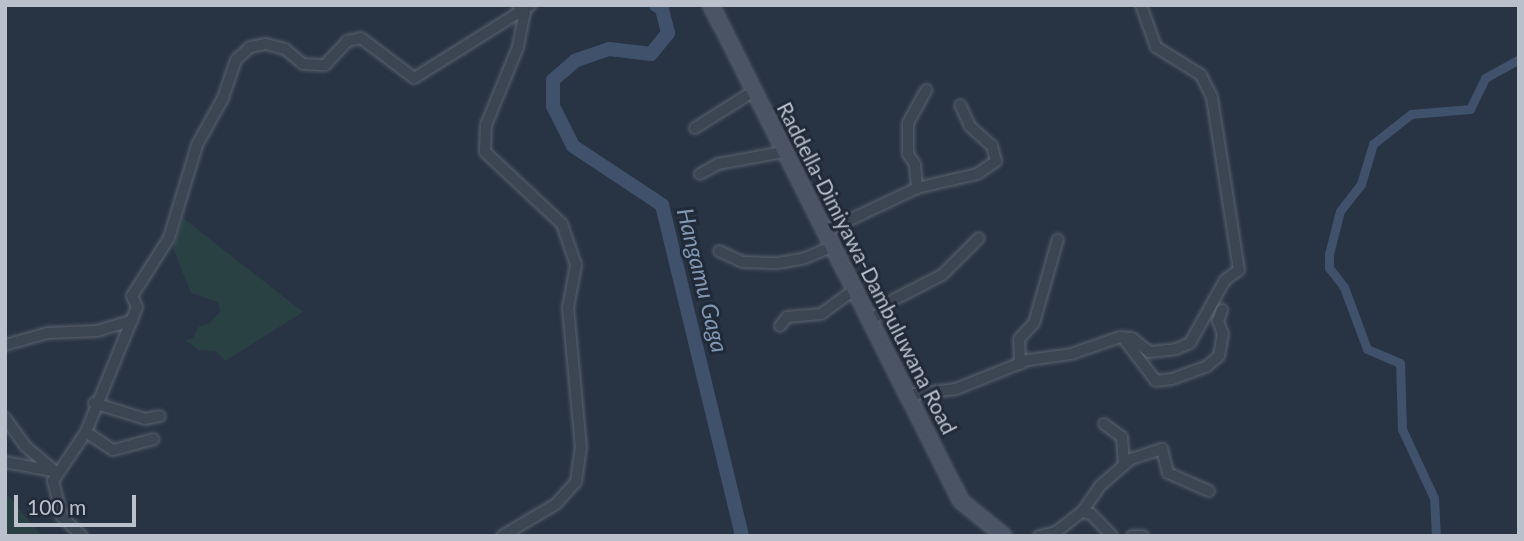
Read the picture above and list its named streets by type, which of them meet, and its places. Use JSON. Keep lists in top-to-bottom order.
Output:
{
  "streets": {
    "street": ["Raddella-Dimiyawa-Dambuluwana Road"]
  },
  "water": ["Hangamu Gaga"],
  "scale_bar": "100 m"
}
